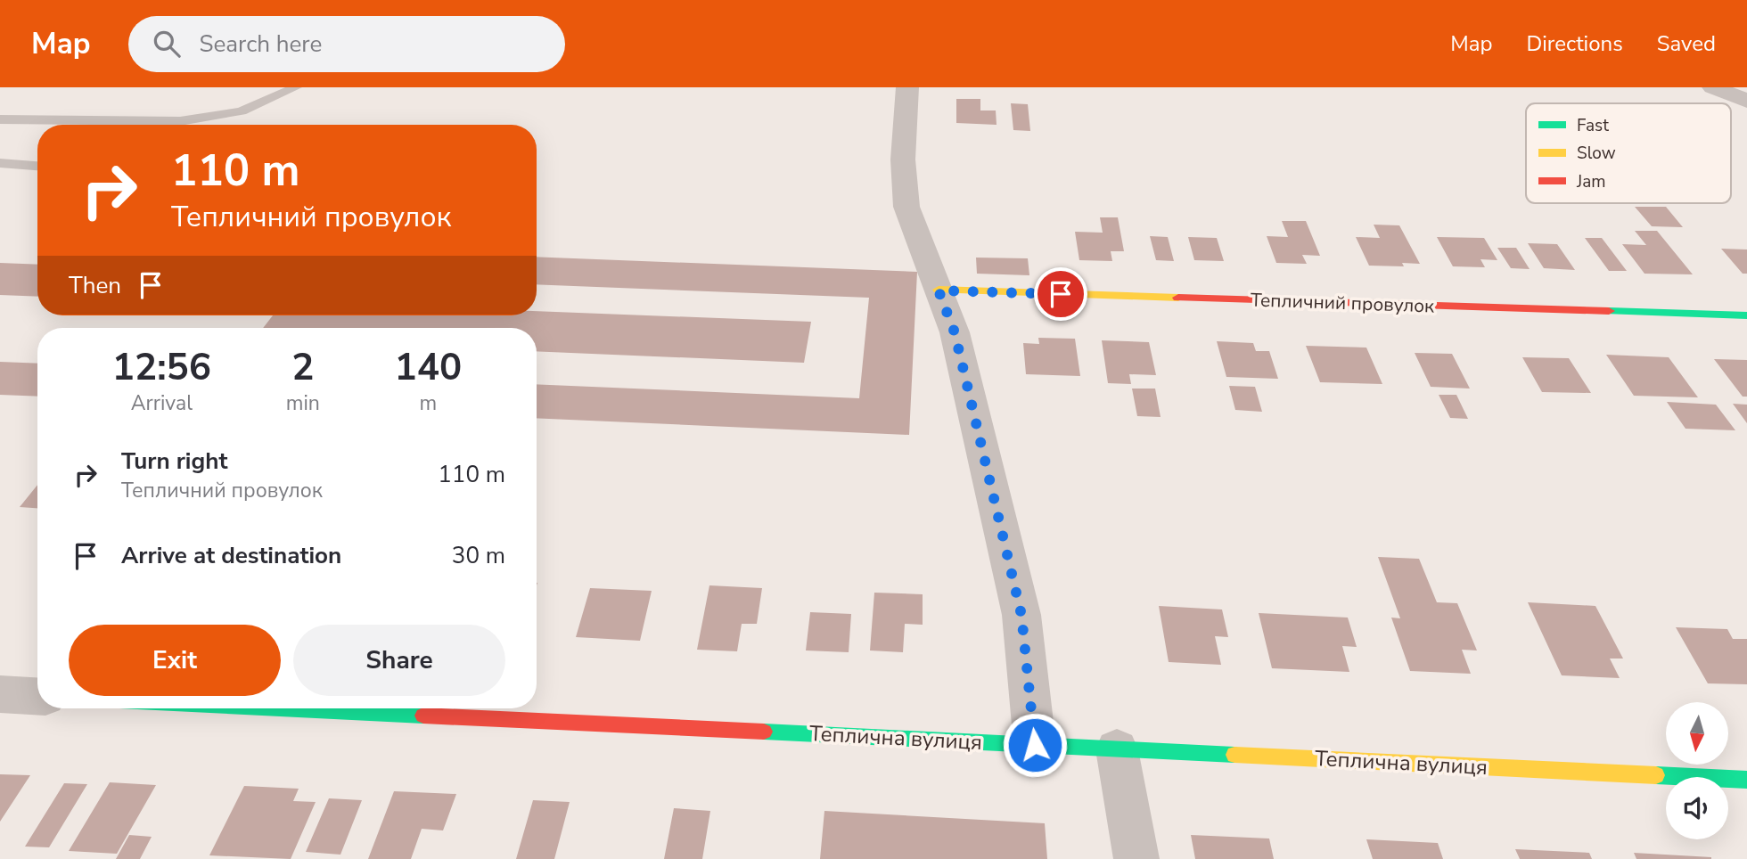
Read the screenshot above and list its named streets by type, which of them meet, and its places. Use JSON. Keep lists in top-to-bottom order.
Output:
{
  "streets": {
    "street": ["Тепличний провулок", "Теплична вулиця"]
  },
  "legend": ["Fast", "Slow", "Jam"],
  "north": "bottom",
  "page": {
    "header": "Map",
    "search": "Search here",
    "nav": ["Map", "Directions", "Saved"],
    "turn": ["110 m", "Тепличний провулок"],
    "then": "Then",
    "eta": [
      "12:56",
      "Arrival",
      "2",
      "min",
      "140",
      "m"
    ],
    "list": [
      {
        "name": "Turn right",
        "note": "Тепличний провулок",
        "value": "110 m"
      },
      {
        "name": "Arrive at destination",
        "value": "30 m"
      }
    ],
    "buttons": ["Exit", "Share"]
  }
}
